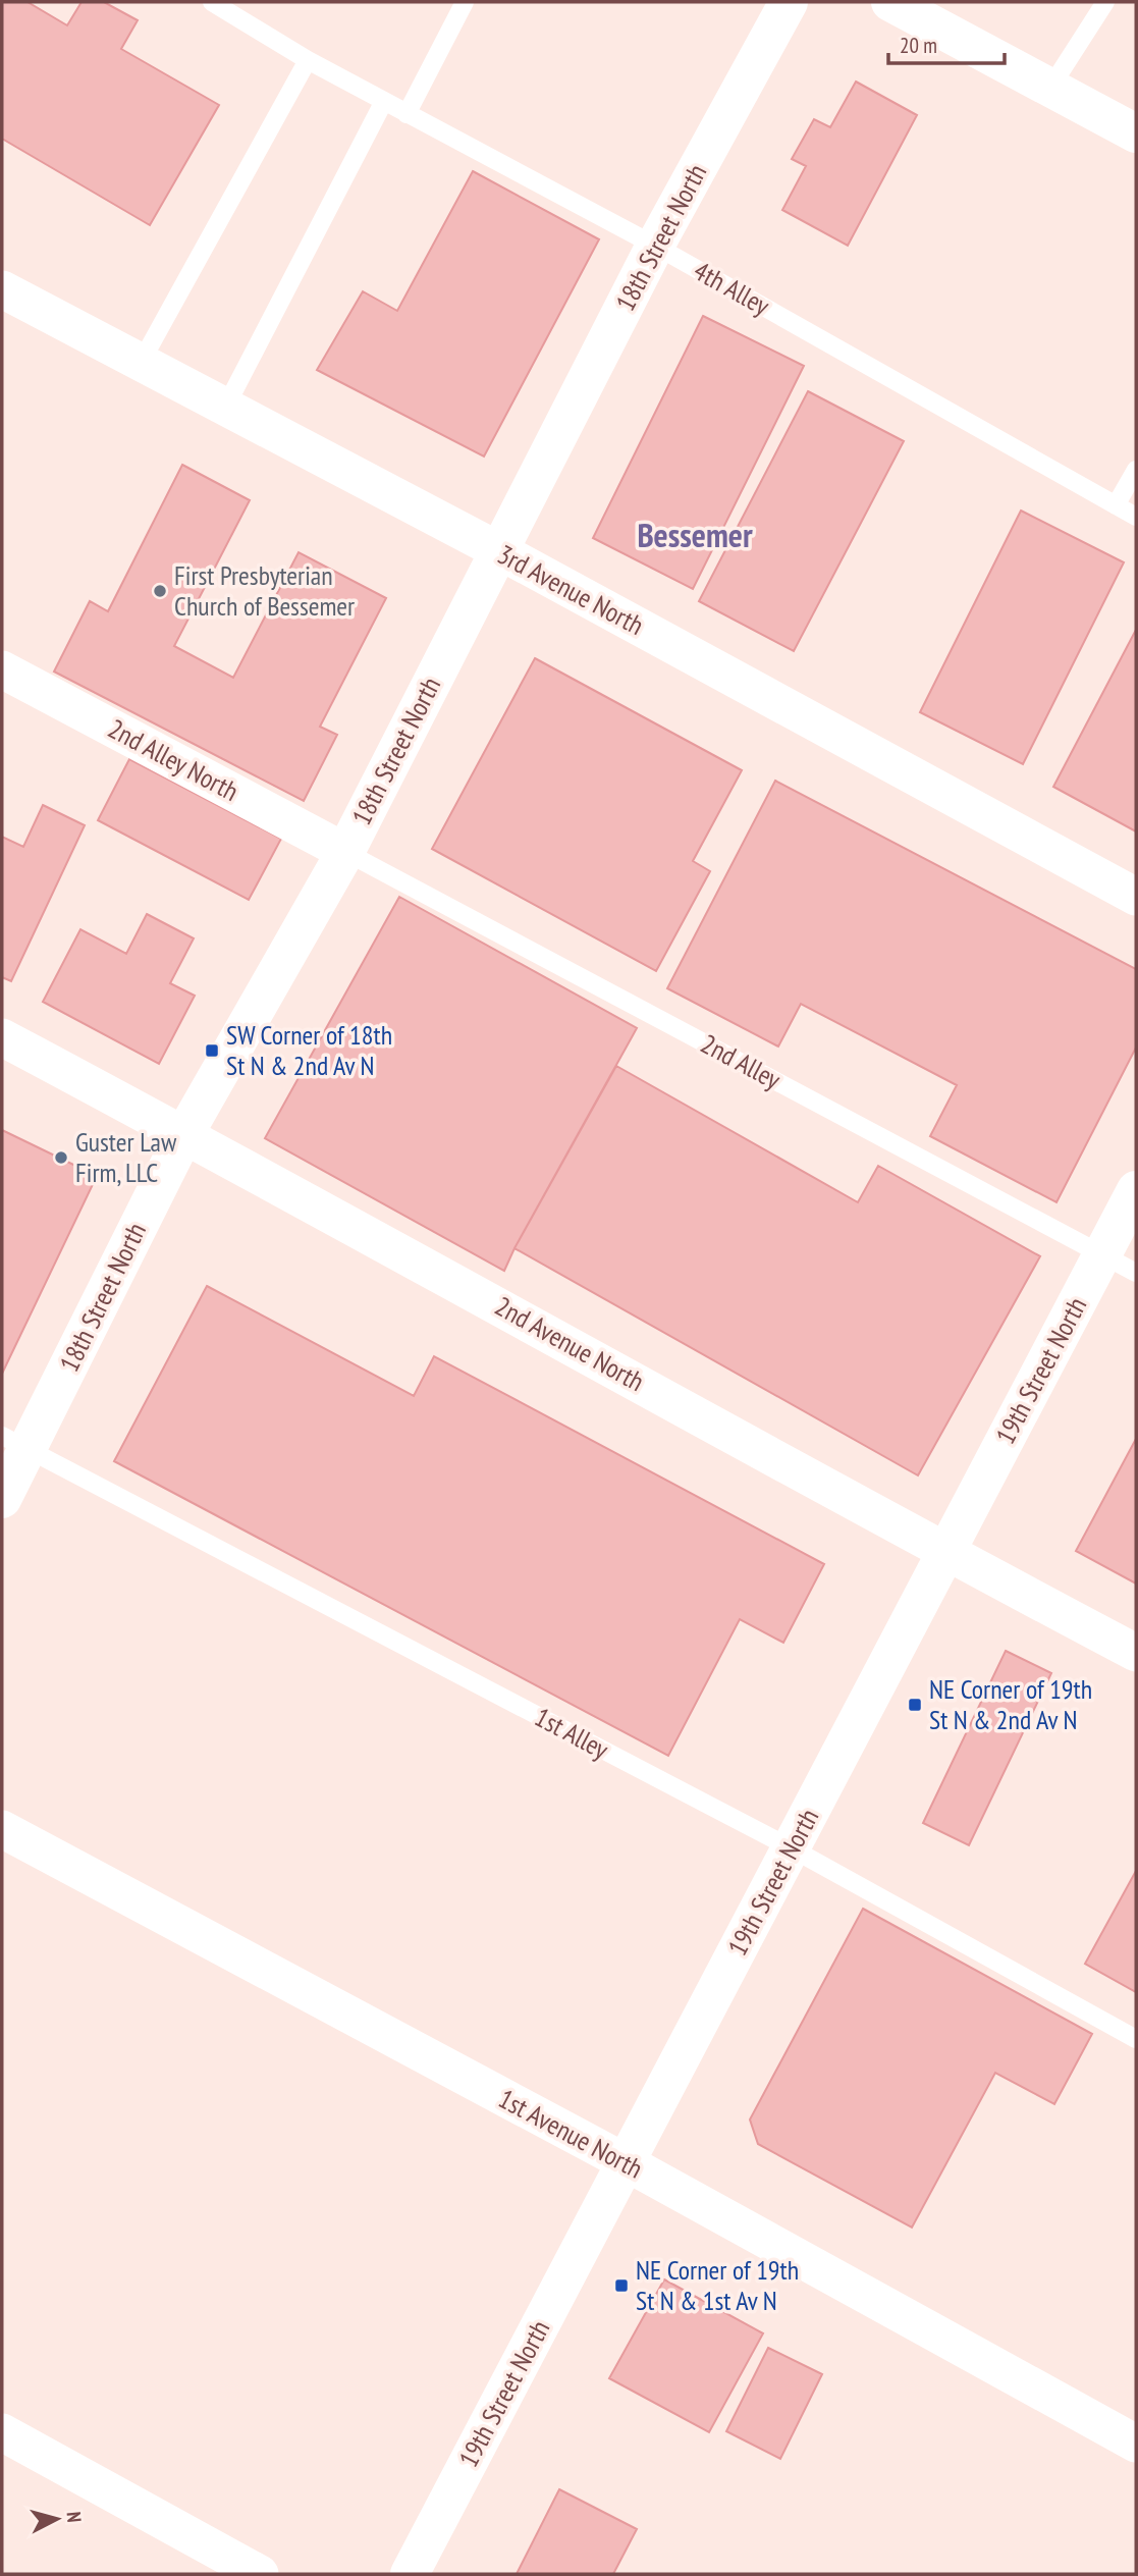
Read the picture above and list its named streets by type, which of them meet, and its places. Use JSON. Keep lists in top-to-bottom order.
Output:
{
  "streets": {
    "street": [
      "18th Street North",
      "3rd Avenue North",
      "2nd Alley North",
      "2nd Avenue North",
      "19th Street North",
      "1st Avenue North"
    ],
    "lane": ["4th Alley", "2nd Alley", "1st Alley"]
  },
  "crossings": [
    ["18th Street North", "4th Alley"],
    ["18th Street North", "3rd Avenue North"],
    ["18th Street North", "2nd Alley North"],
    ["18th Street North", "2nd Alley"],
    ["18th Street North", "2nd Avenue North"],
    ["18th Street North", "1st Alley"],
    ["2nd Alley North", "2nd Alley"],
    ["2nd Alley", "19th Street North"],
    ["2nd Avenue North", "19th Street North"],
    ["19th Street North", "1st Alley"],
    ["19th Street North", "1st Avenue North"]
  ],
  "districts": ["Bessemer"],
  "places": {
    "other": ["First Presbyterian Church of Bessemer", "Guster Law Firm, LLC"],
    "transit": ["SW Corner of 18th St N & 2nd Av N", "NE Corner of 19th St N & 2nd Av N", "NE Corner of 19th St N & 1st Av N"]
  },
  "scale_bar": "20 m",
  "north": "right"
}
